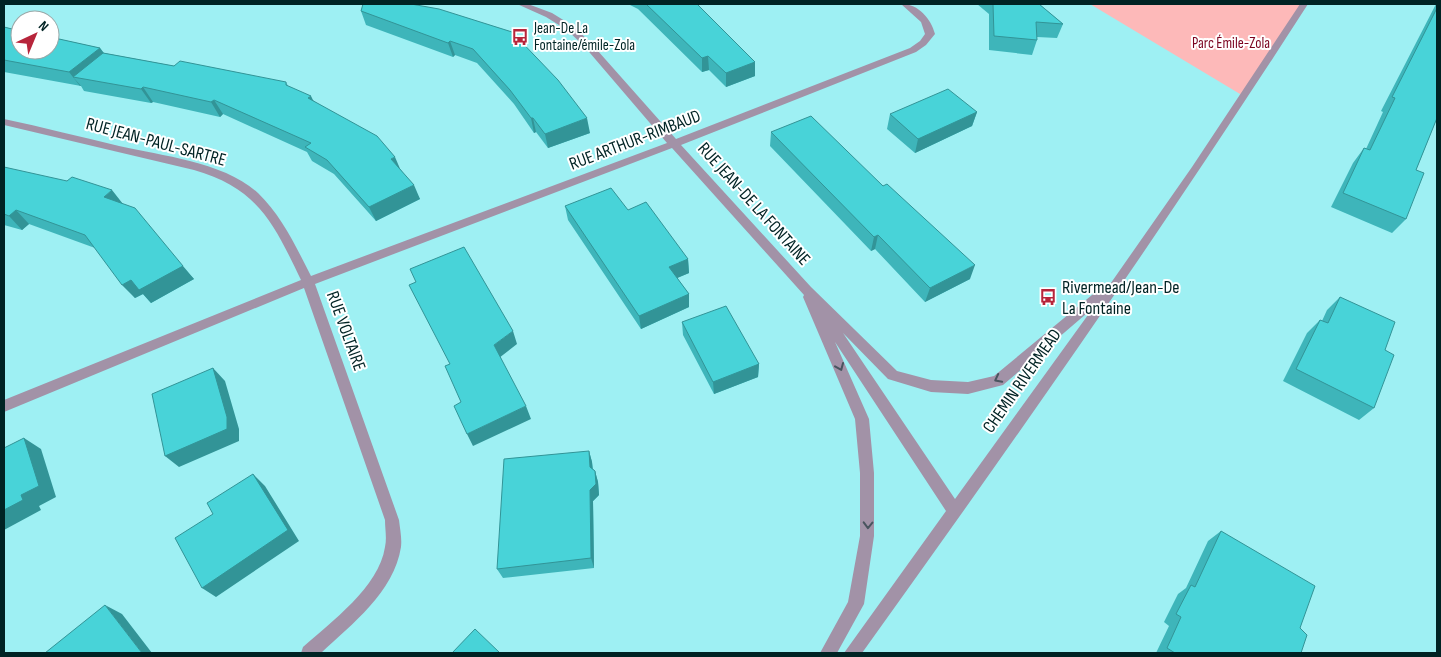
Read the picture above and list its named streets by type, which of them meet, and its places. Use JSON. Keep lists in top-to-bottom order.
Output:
{
  "streets": {
    "street": [
      "RUE ARTHUR-RIMBAUD",
      "RUE JEAN-PAUL-SARTRE",
      "RUE JEAN-DE LA FONTAINE",
      "RUE VOLTAIRE",
      "CHEMIN RIVERMEAD"
    ]
  },
  "crossings": [
    ["RUE ARTHUR-RIMBAUD", "RUE JEAN-PAUL-SARTRE"],
    ["RUE ARTHUR-RIMBAUD", "RUE JEAN-DE LA FONTAINE"],
    ["RUE ARTHUR-RIMBAUD", "RUE VOLTAIRE"],
    ["RUE JEAN-PAUL-SARTRE", "RUE VOLTAIRE"],
    ["RUE JEAN-DE LA FONTAINE", "CHEMIN RIVERMEAD"]
  ],
  "parks": ["Parc Émile-Zola"],
  "places": {
    "bus stop": ["Jean-De La Fontaine/émile-Zola", "Rivermead/Jean-De La Fontaine"]
  },
  "north": "top right"
}
